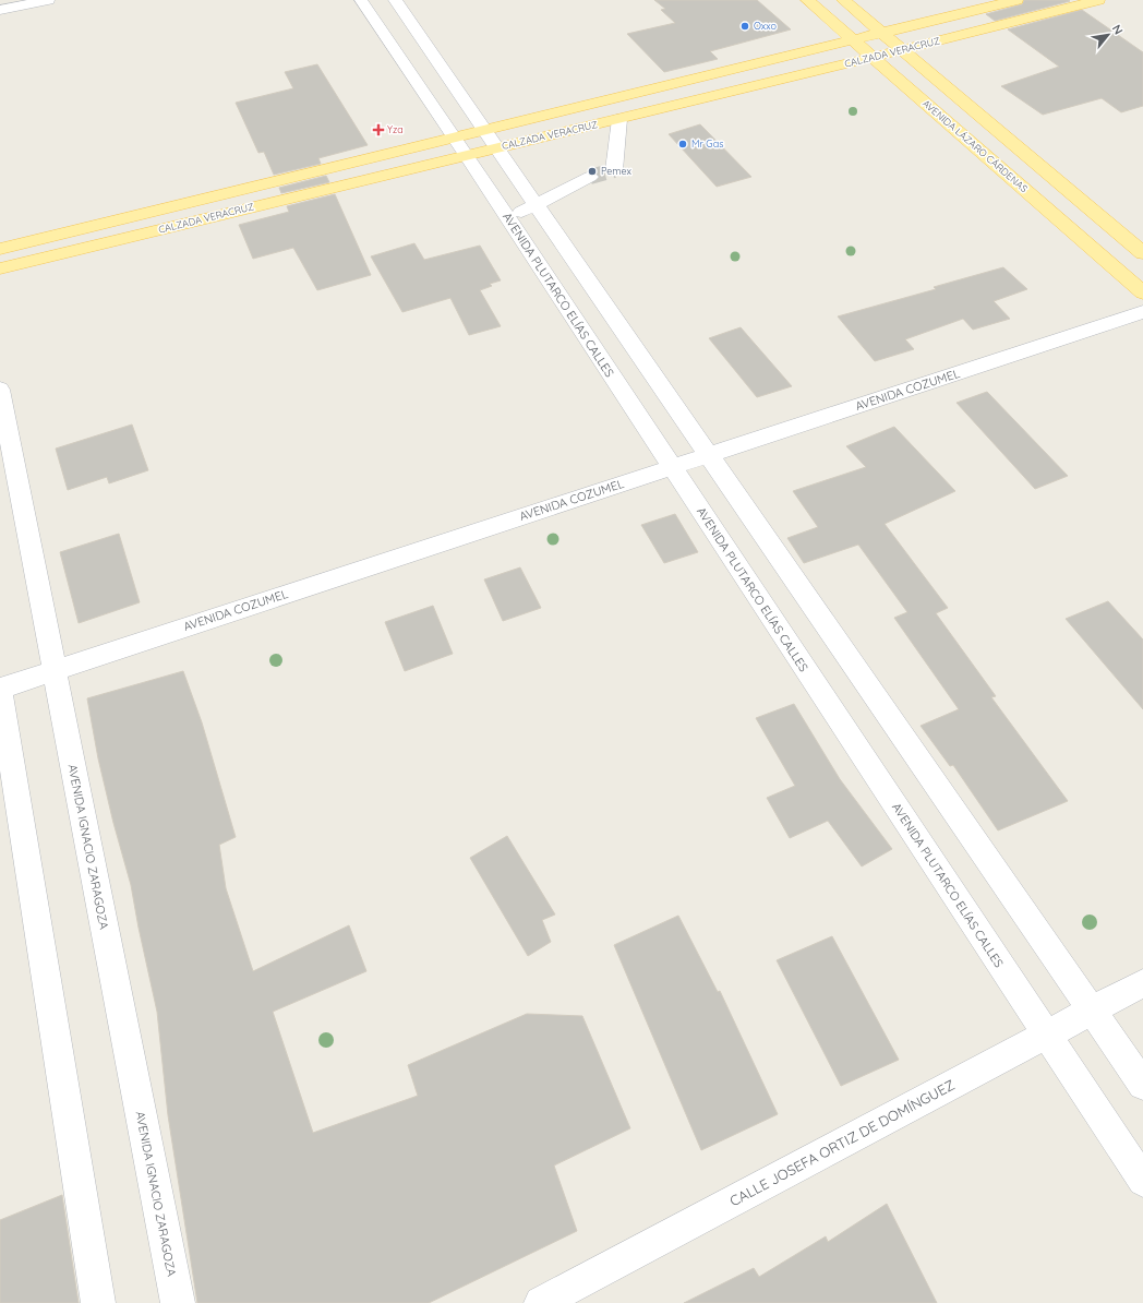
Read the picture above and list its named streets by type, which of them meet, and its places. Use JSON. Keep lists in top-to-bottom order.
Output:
{
  "streets": {
    "main road": ["CALZADA VERACRUZ", "AVENIDA LÁZARO CÁRDENAS"],
    "street": [
      "AVENIDA PLUTARCO ELÍAS CALLES",
      "AVENIDA COZUMEL",
      "AVENIDA IGNACIO ZARAGOZA",
      "CALLE JOSEFA ORTIZ DE DOMÍNGUEZ"
    ]
  },
  "crossings": [
    ["CALZADA VERACRUZ", "AVENIDA LÁZARO CÁRDENAS"],
    ["CALZADA VERACRUZ", "AVENIDA PLUTARCO ELÍAS CALLES"],
    ["AVENIDA PLUTARCO ELÍAS CALLES", "AVENIDA COZUMEL"],
    ["AVENIDA PLUTARCO ELÍAS CALLES", "CALLE JOSEFA ORTIZ DE DOMÍNGUEZ"],
    ["AVENIDA COZUMEL", "AVENIDA IGNACIO ZARAGOZA"]
  ],
  "places": {
    "other": ["Oxxo", "Mr Gas", "Pemex"],
    "health": ["Yza"]
  },
  "north": "top right"
}
